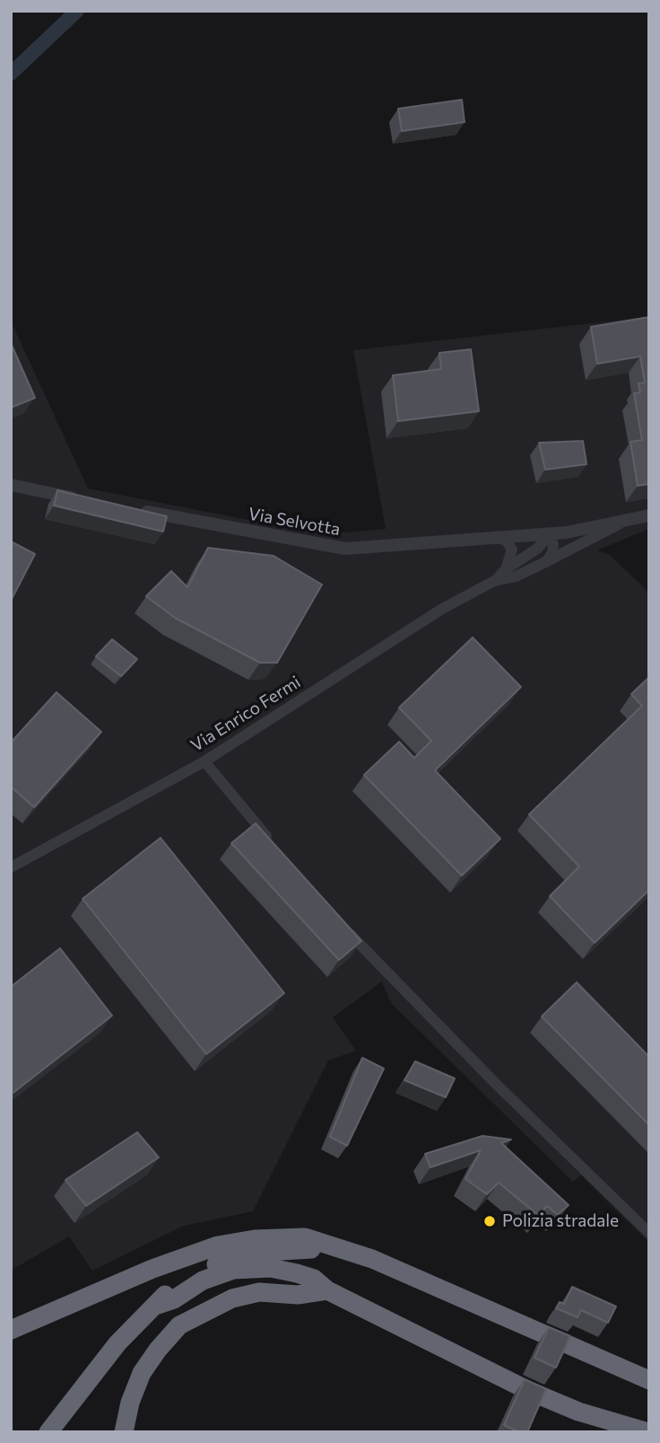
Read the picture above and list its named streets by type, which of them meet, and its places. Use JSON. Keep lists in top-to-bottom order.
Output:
{
  "streets": {
    "street": ["Via Selvotta", "Via Enrico Fermi"]
  },
  "crossings": [
    ["Via Selvotta", "Via Enrico Fermi"]
  ],
  "places": ["Polizia stradale"]
}
